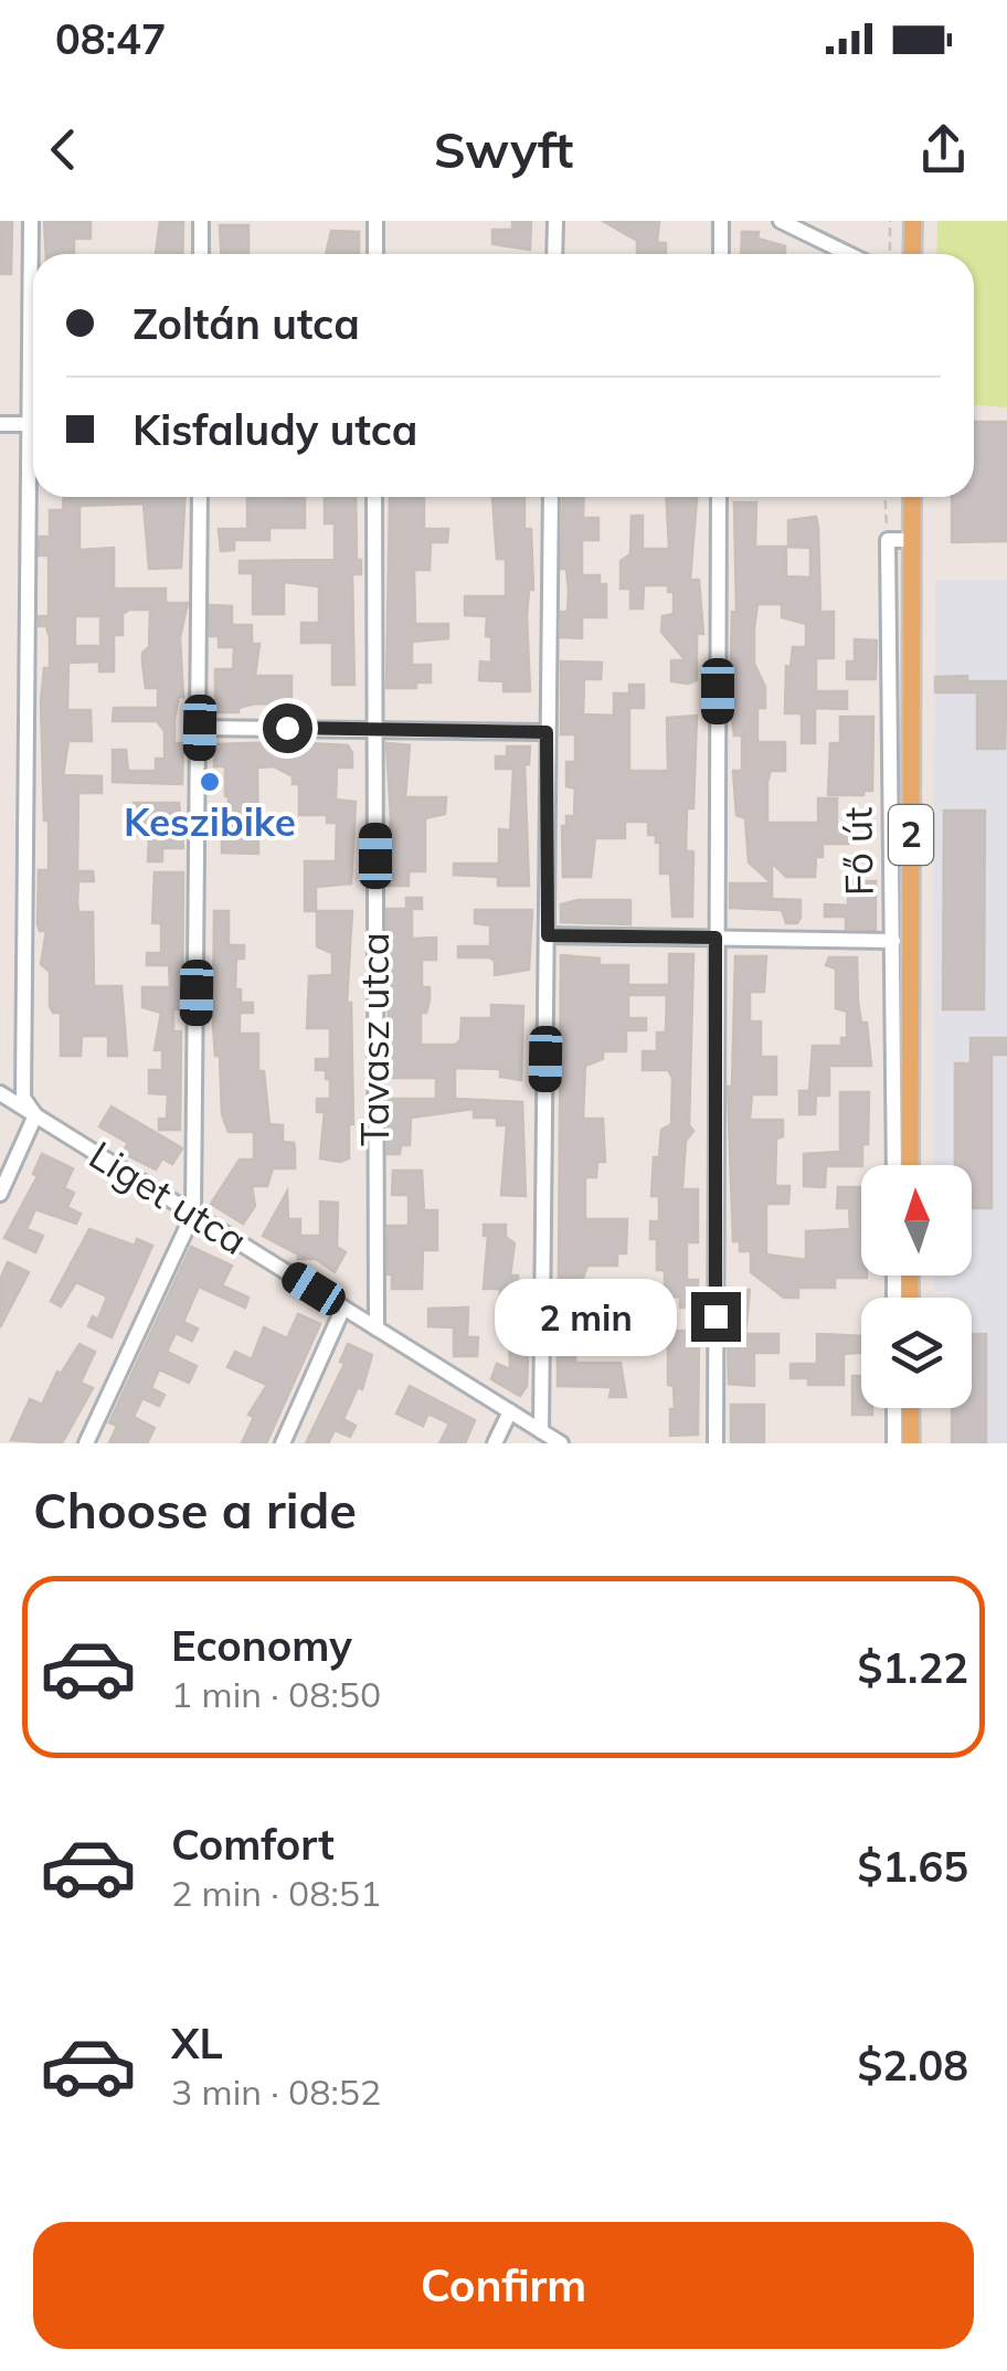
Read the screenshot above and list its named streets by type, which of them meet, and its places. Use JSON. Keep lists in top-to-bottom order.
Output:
{
  "streets": {
    "main road": ["2", "Fő út"],
    "street": ["Tavasz utca", "Liget utca"]
  },
  "crossings": [
    ["Tavasz utca", "Liget utca"]
  ],
  "places": ["Keszibike"],
  "north": "top",
  "page": {
    "status": "08:47",
    "header": "Swyft",
    "banner": ["Zoltán utca", "Kisfaludy utca"],
    "bubble": "2 min",
    "heading": "Choose a ride",
    "list": [
      {
        "name": "Economy",
        "note": "1 min · 08:50",
        "value": "$1.22"
      },
      {
        "name": "Comfort",
        "note": "2 min · 08:51",
        "value": "$1.65"
      },
      {
        "name": "XL",
        "note": "3 min · 08:52",
        "value": "$2.08"
      }
    ],
    "buttons": "Confirm"
  }
}
